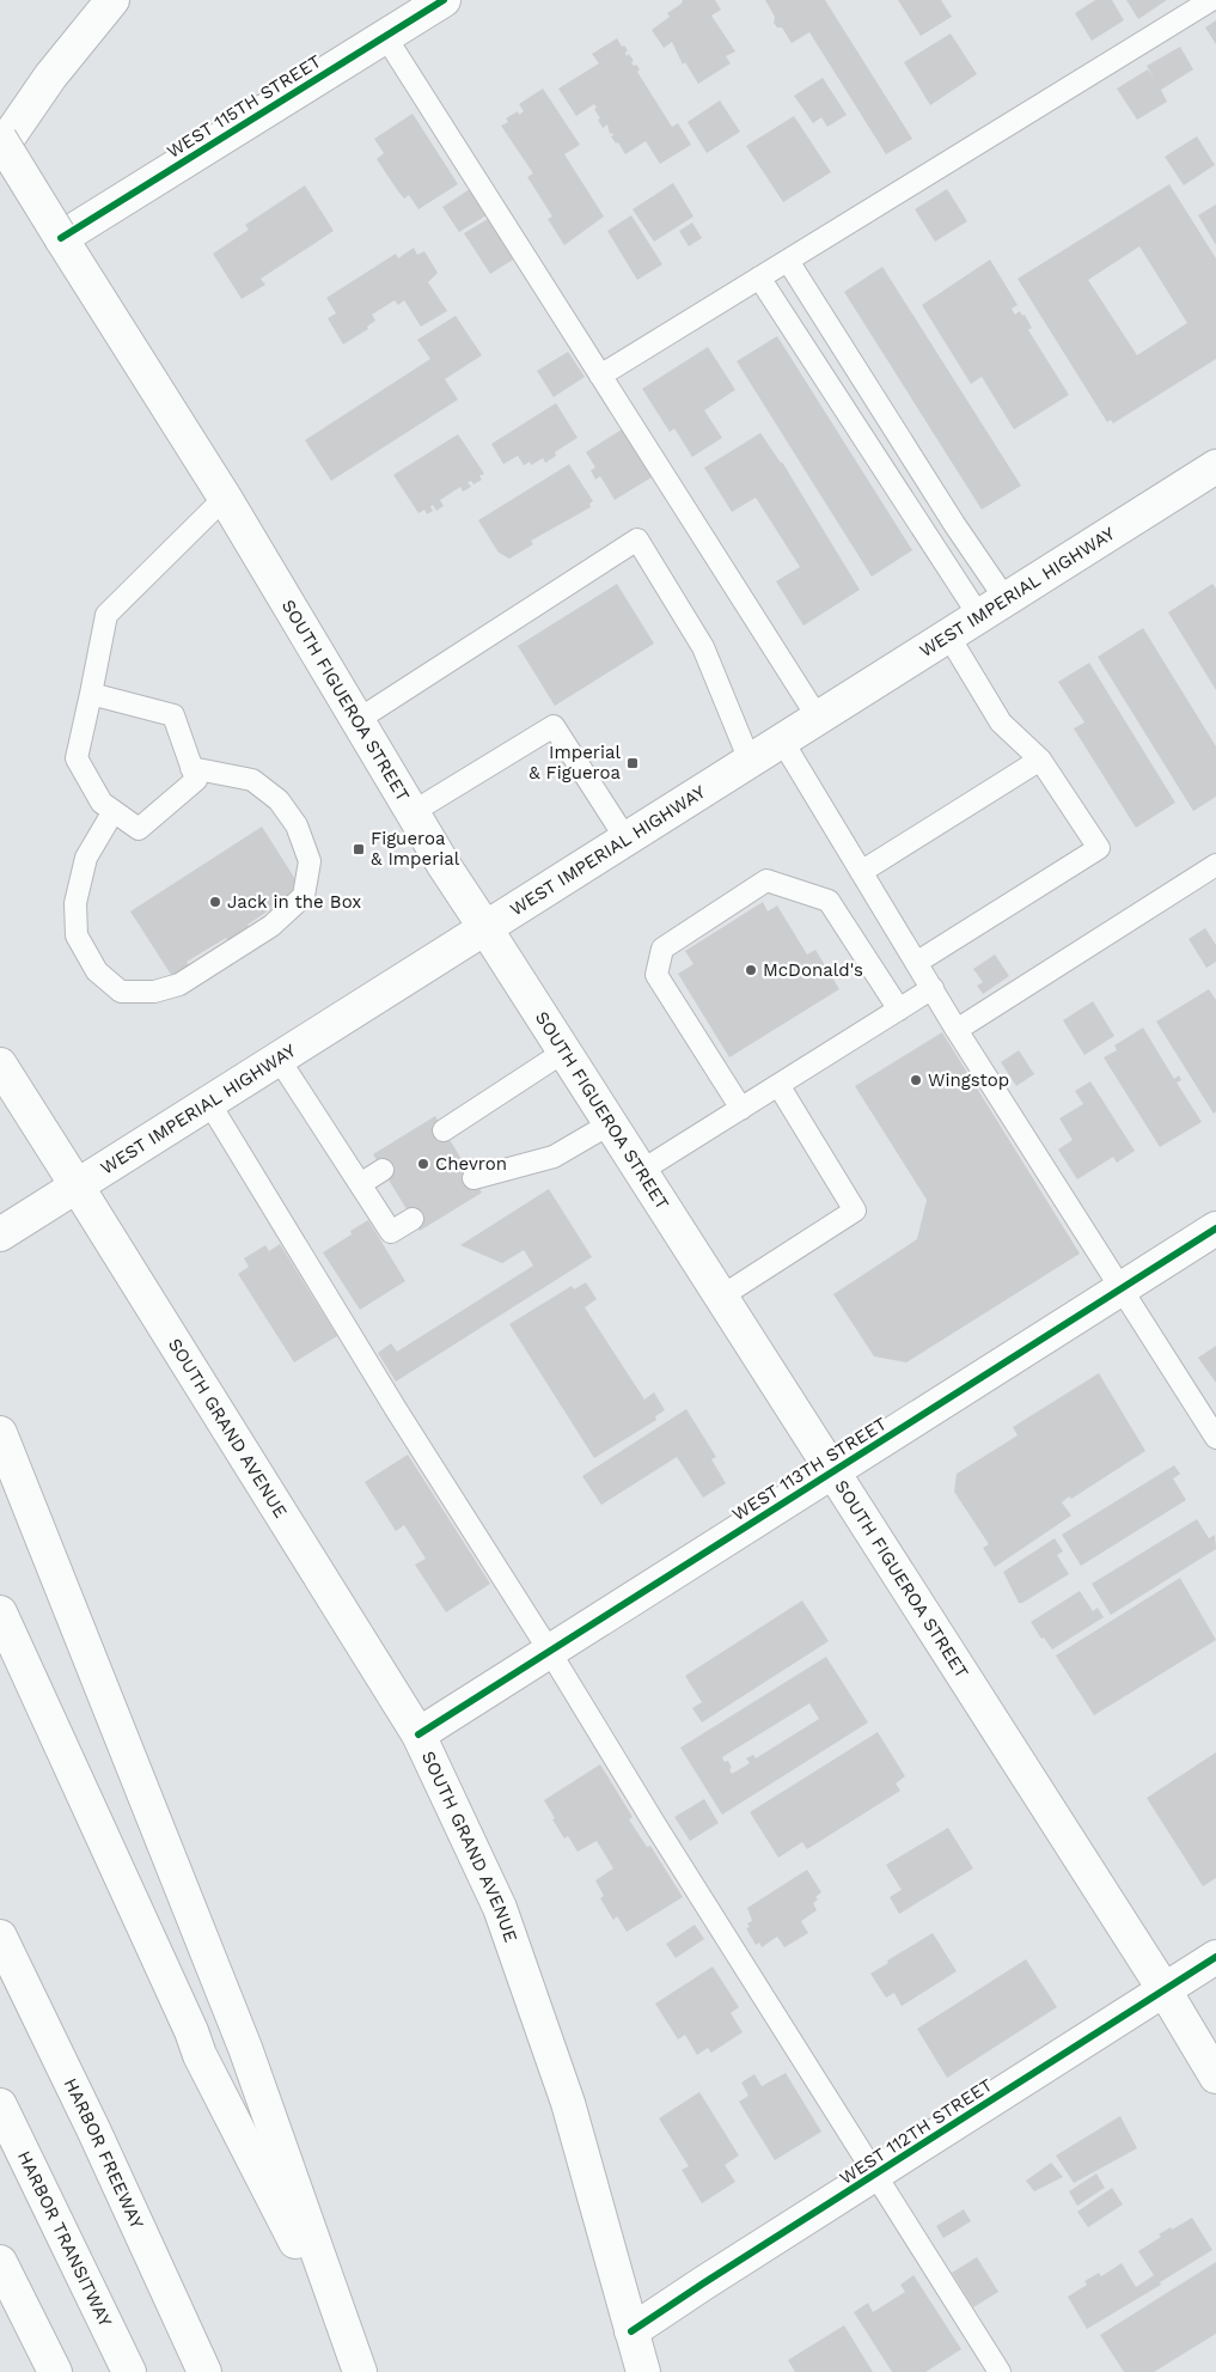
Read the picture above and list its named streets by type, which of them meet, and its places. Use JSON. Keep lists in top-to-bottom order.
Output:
{
  "streets": {
    "main road": [
      "WEST 115TH STREET",
      "WEST IMPERIAL HIGHWAY",
      "SOUTH FIGUEROA STREET",
      "SOUTH GRAND AVENUE",
      "WEST 113TH STREET",
      "WEST 112TH STREET",
      "HARBOR FREEWAY",
      "HARBOR TRANSITWAY"
    ]
  },
  "crossings": [
    ["WEST 115TH STREET", "SOUTH FIGUEROA STREET"],
    ["WEST IMPERIAL HIGHWAY", "SOUTH FIGUEROA STREET"],
    ["WEST IMPERIAL HIGHWAY", "SOUTH GRAND AVENUE"],
    ["SOUTH FIGUEROA STREET", "WEST 113TH STREET"],
    ["SOUTH FIGUEROA STREET", "WEST 112TH STREET"],
    ["SOUTH GRAND AVENUE", "WEST 113TH STREET"],
    ["SOUTH GRAND AVENUE", "WEST 112TH STREET"]
  ],
  "places": {
    "transit": ["Imperial & Figueroa", "Figueroa & Imperial"],
    "other": [
      "Jack in the Box",
      "McDonald's",
      "Wingstop",
      "Chevron"
    ]
  }
}
